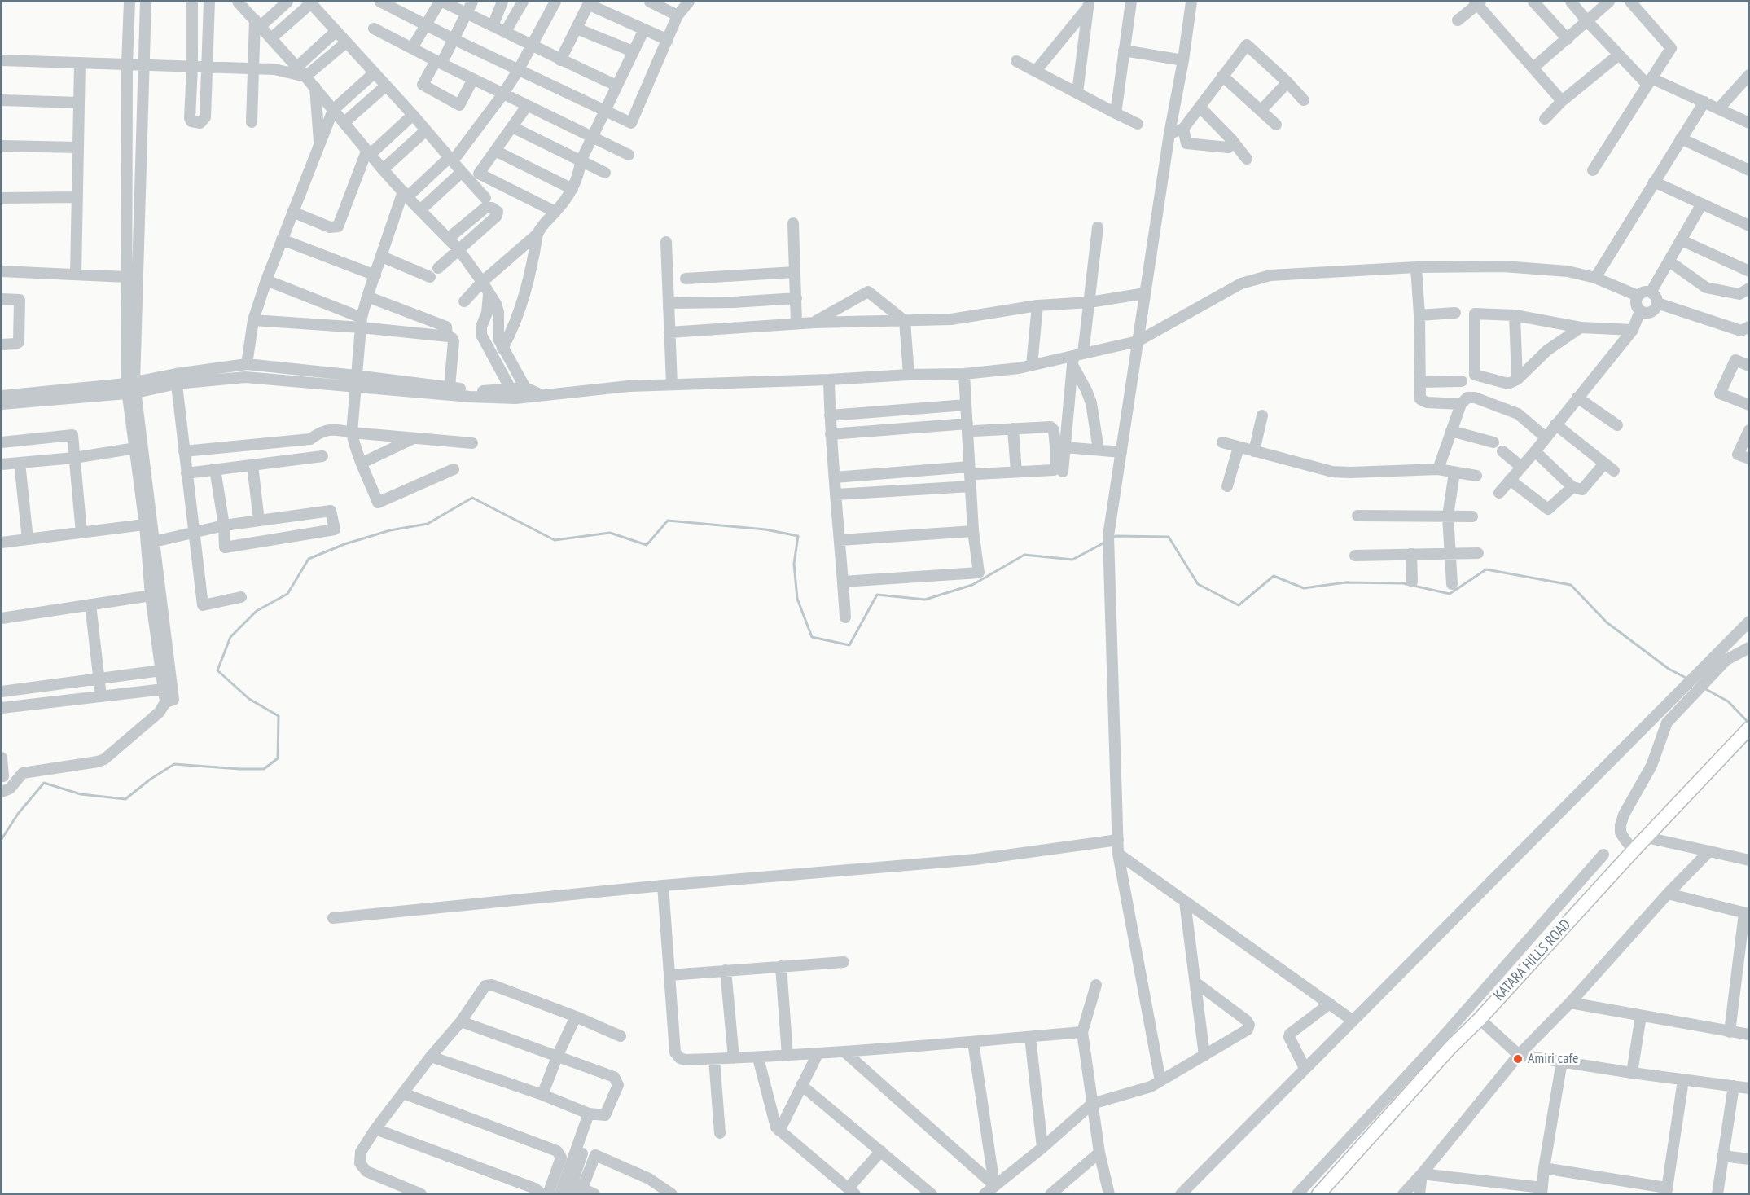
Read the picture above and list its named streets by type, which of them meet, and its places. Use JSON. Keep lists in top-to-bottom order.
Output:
{
  "streets": {
    "main road": ["KATARA HILLS ROAD"]
  },
  "places": ["Amiri cafe"]
}
